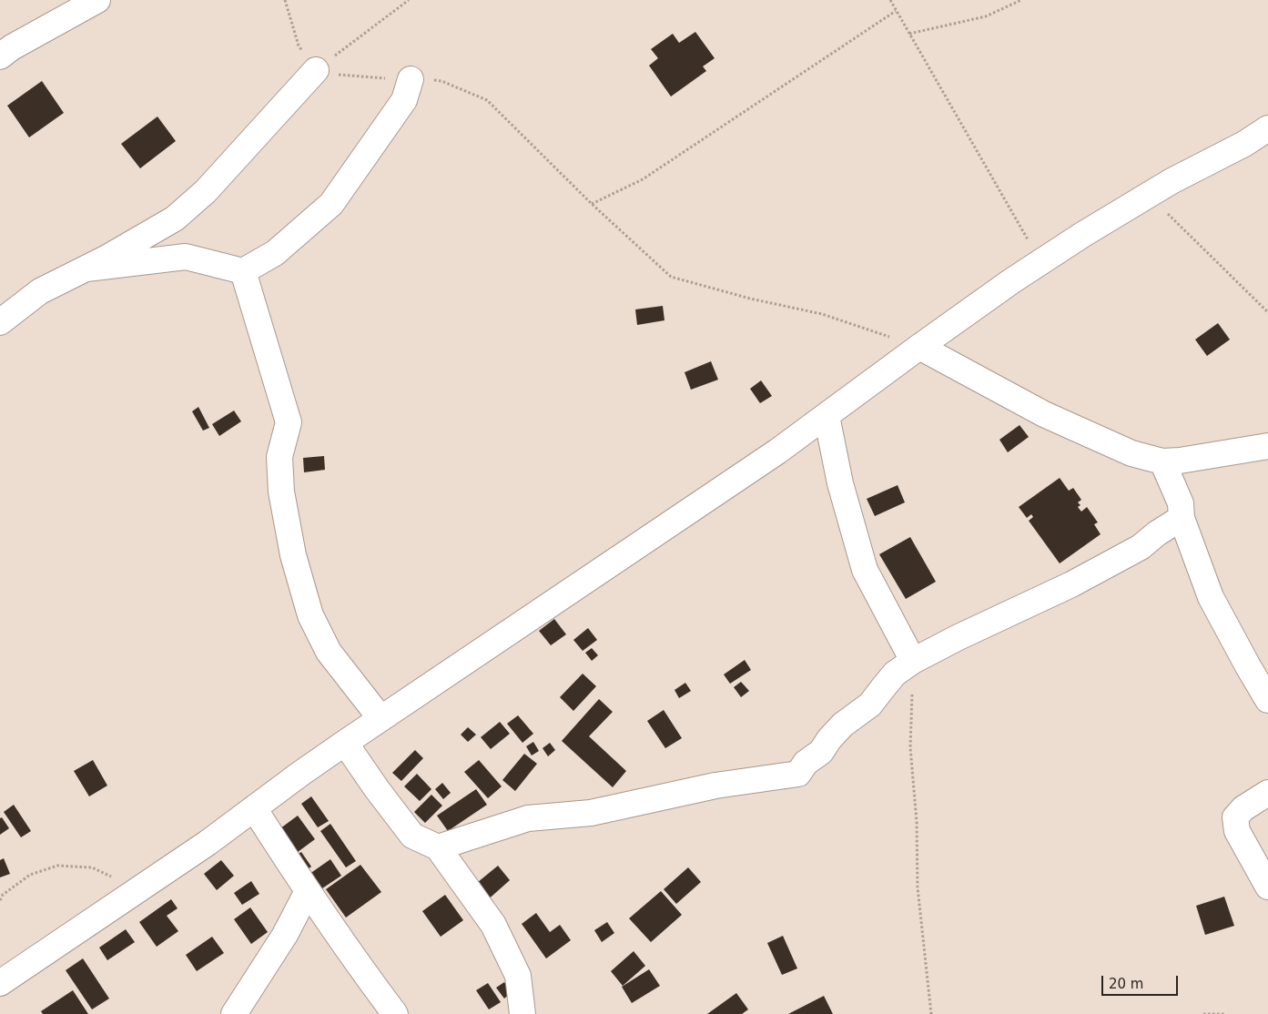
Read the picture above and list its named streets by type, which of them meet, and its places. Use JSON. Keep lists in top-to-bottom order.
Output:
{
  "scale_bar": "20 m"
}
